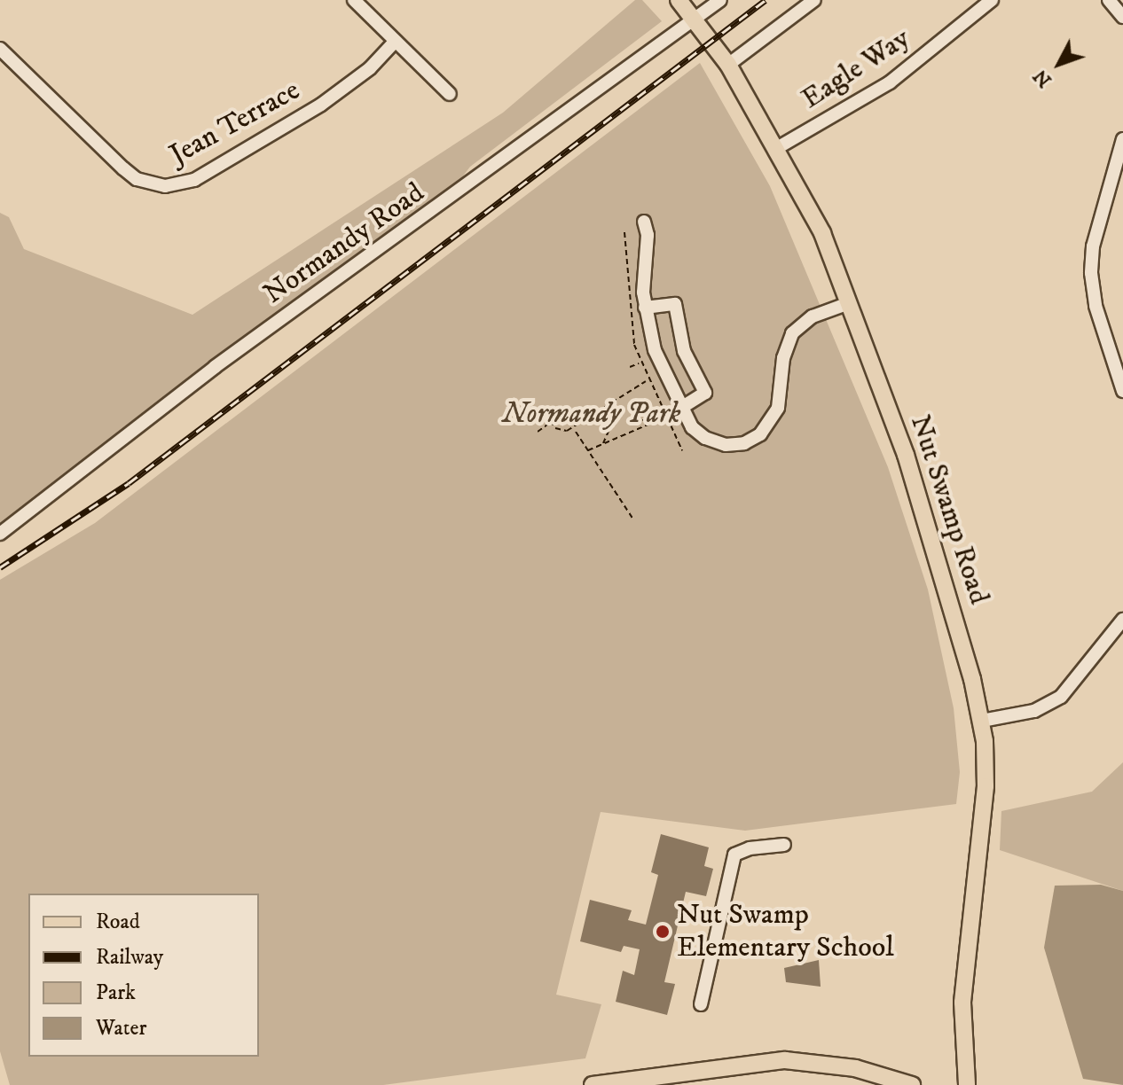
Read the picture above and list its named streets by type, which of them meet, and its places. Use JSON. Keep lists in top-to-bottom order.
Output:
{
  "streets": {
    "main road": ["Nut Swamp Road"],
    "street": ["Eagle Way", "Jean Terrace", "Normandy Road"]
  },
  "crossings": [
    ["Eagle Way", "Nut Swamp Road"],
    ["Normandy Road", "Nut Swamp Road"]
  ],
  "parks": ["Normandy Park"],
  "places": ["Nut Swamp Elementary School"],
  "legend": [
    "Road",
    "Railway",
    "Park",
    "Water"
  ],
  "north": "bottom left"
}
